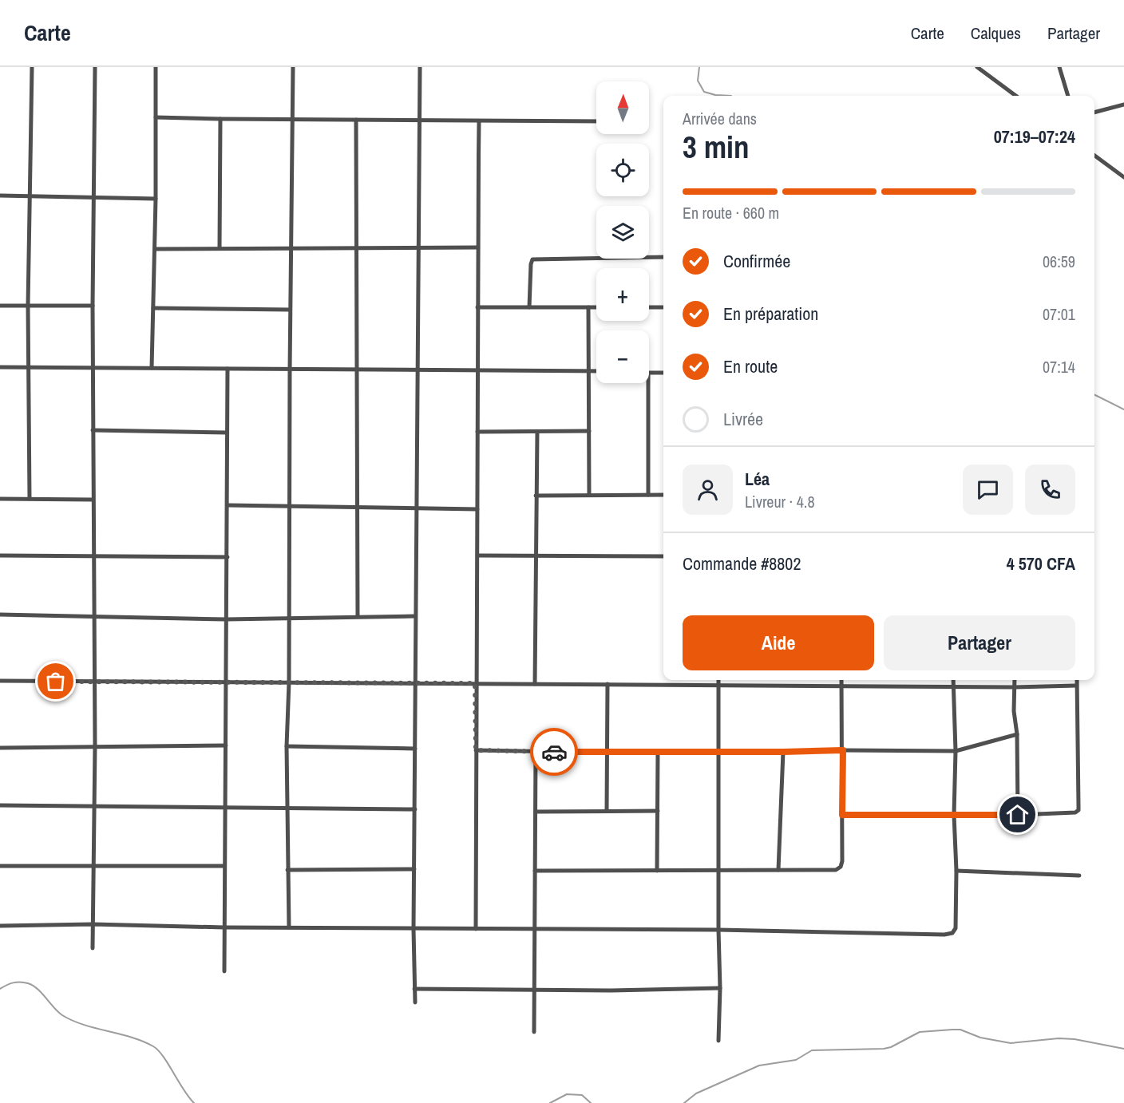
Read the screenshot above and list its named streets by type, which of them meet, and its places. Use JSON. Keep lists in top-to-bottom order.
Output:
{
  "north": "top",
  "page": {
    "header": "Carte",
    "nav": ["Carte", "Calques", "Partager"],
    "map_buttons": ["+", "−"],
    "heading": ["3 min", "Arrivée dans", "07:19–07:24"],
    "panel": [
      "Léa",
      "Livreur · 4.8",
      "Commande #8802",
      "4 570 CFA"
    ],
    "bar": "En route · 660 m",
    "list": [
      ["Confirmée", "06:59"],
      ["En préparation", "07:01"],
      ["En route", "07:14"],
      "Livrée"
    ],
    "buttons": ["Aide", "Partager"]
  }
}
